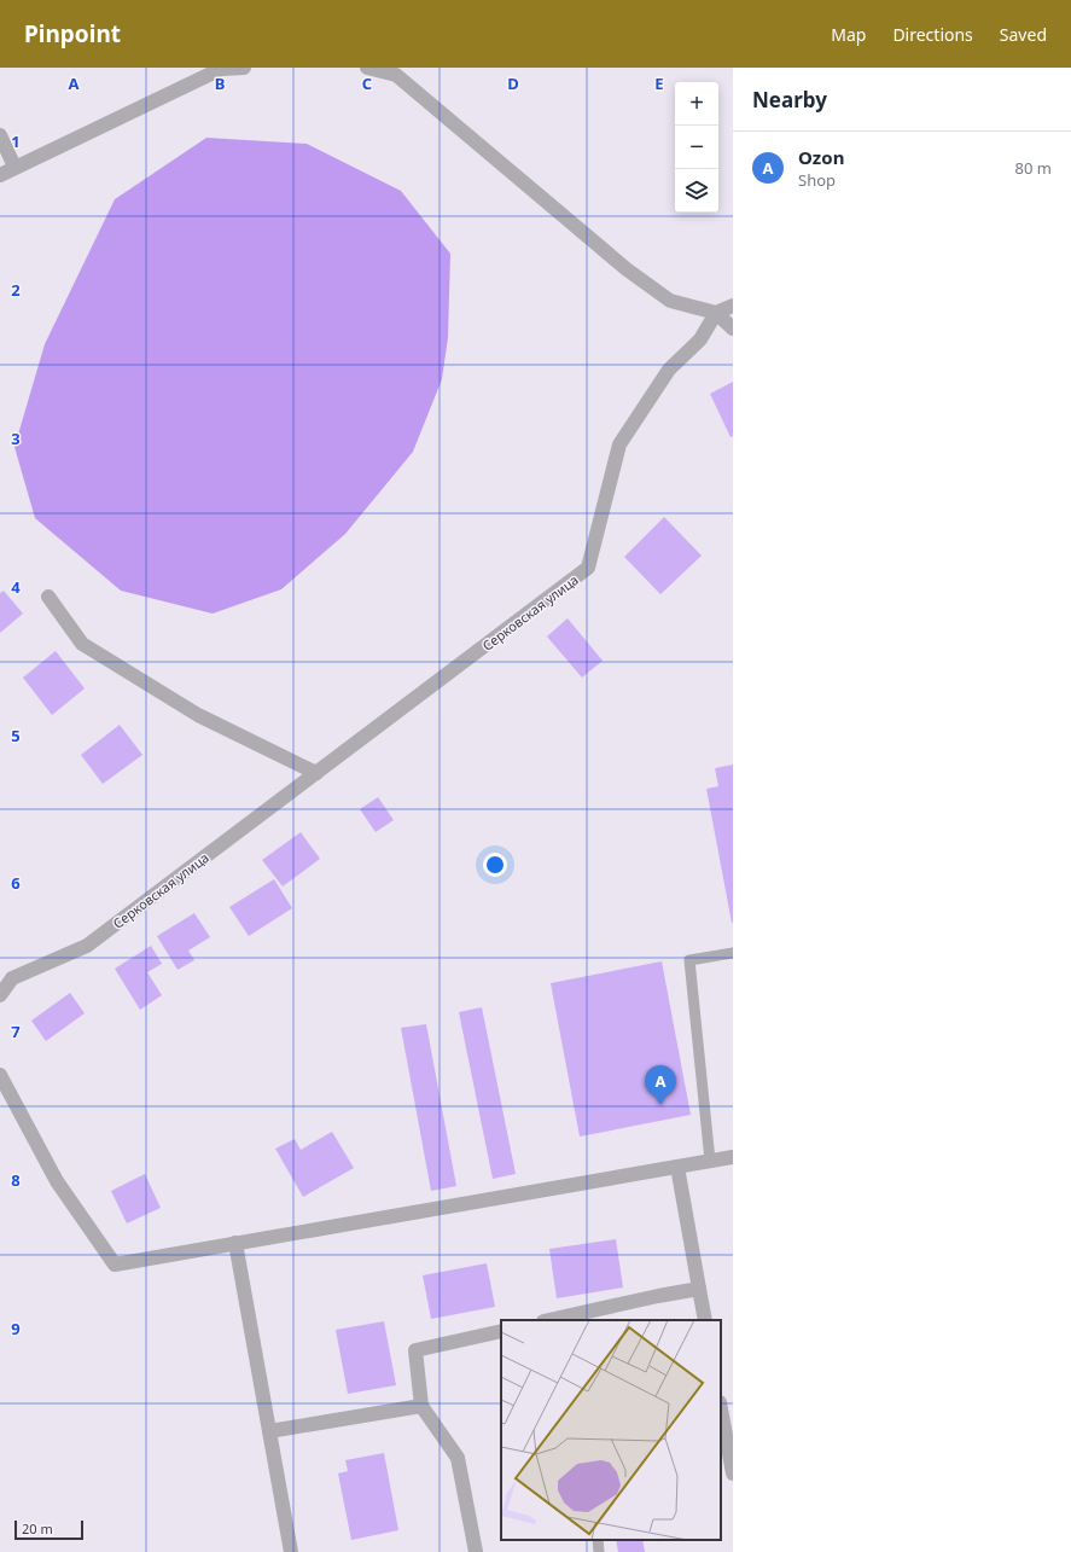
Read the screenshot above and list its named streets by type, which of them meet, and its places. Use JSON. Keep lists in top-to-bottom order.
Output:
{
  "streets": {
    "street": ["Серковская улица"]
  },
  "scale_bar": "20 m",
  "page": {
    "header": "Pinpoint",
    "nav": ["Map", "Directions", "Saved"],
    "heading": "Nearby",
    "map_buttons": ["+", "−"],
    "list": [
      {
        "mark": "A",
        "name": "Ozon",
        "note": "Shop",
        "value": "80 m"
      }
    ],
    "pins": "A",
    "scale": "20 m"
  },
  "grid": {
    "columns": [
      "A",
      "B",
      "C",
      "D",
      "E"
    ],
    "rows": [
      "1",
      "2",
      "3",
      "4",
      "5",
      "6",
      "7",
      "8",
      "9"
    ]
  }
}
